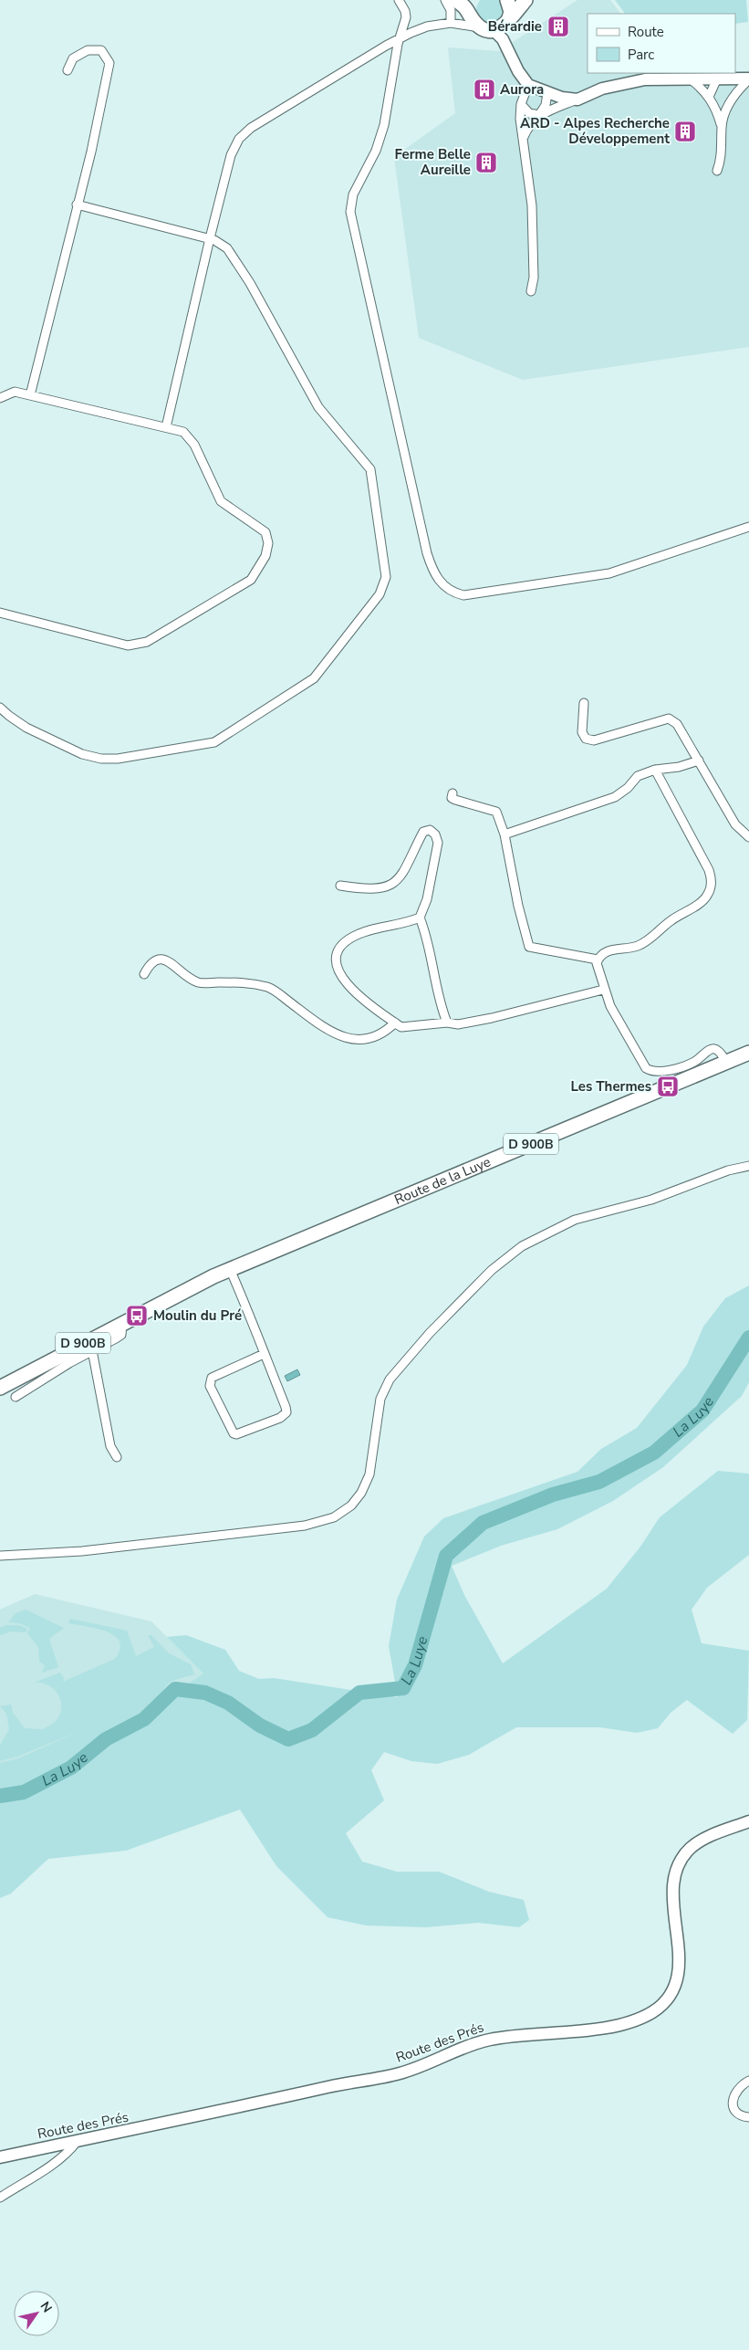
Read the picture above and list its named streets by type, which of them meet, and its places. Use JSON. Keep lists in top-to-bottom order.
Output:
{
  "streets": {
    "main road": ["D 900B", "Route de la Luye"],
    "street": ["Route des Prés"]
  },
  "water": ["La Luye"],
  "places": {
    "building": [
      "Bérardie",
      "Aurora",
      "ARD - Alpes Recherche Développement",
      "Ferme Belle Aureille"
    ],
    "bus stop": ["Les Thermes", "Moulin du Pré"]
  },
  "legend": ["Route", "Parc"],
  "north": "top right"
}
